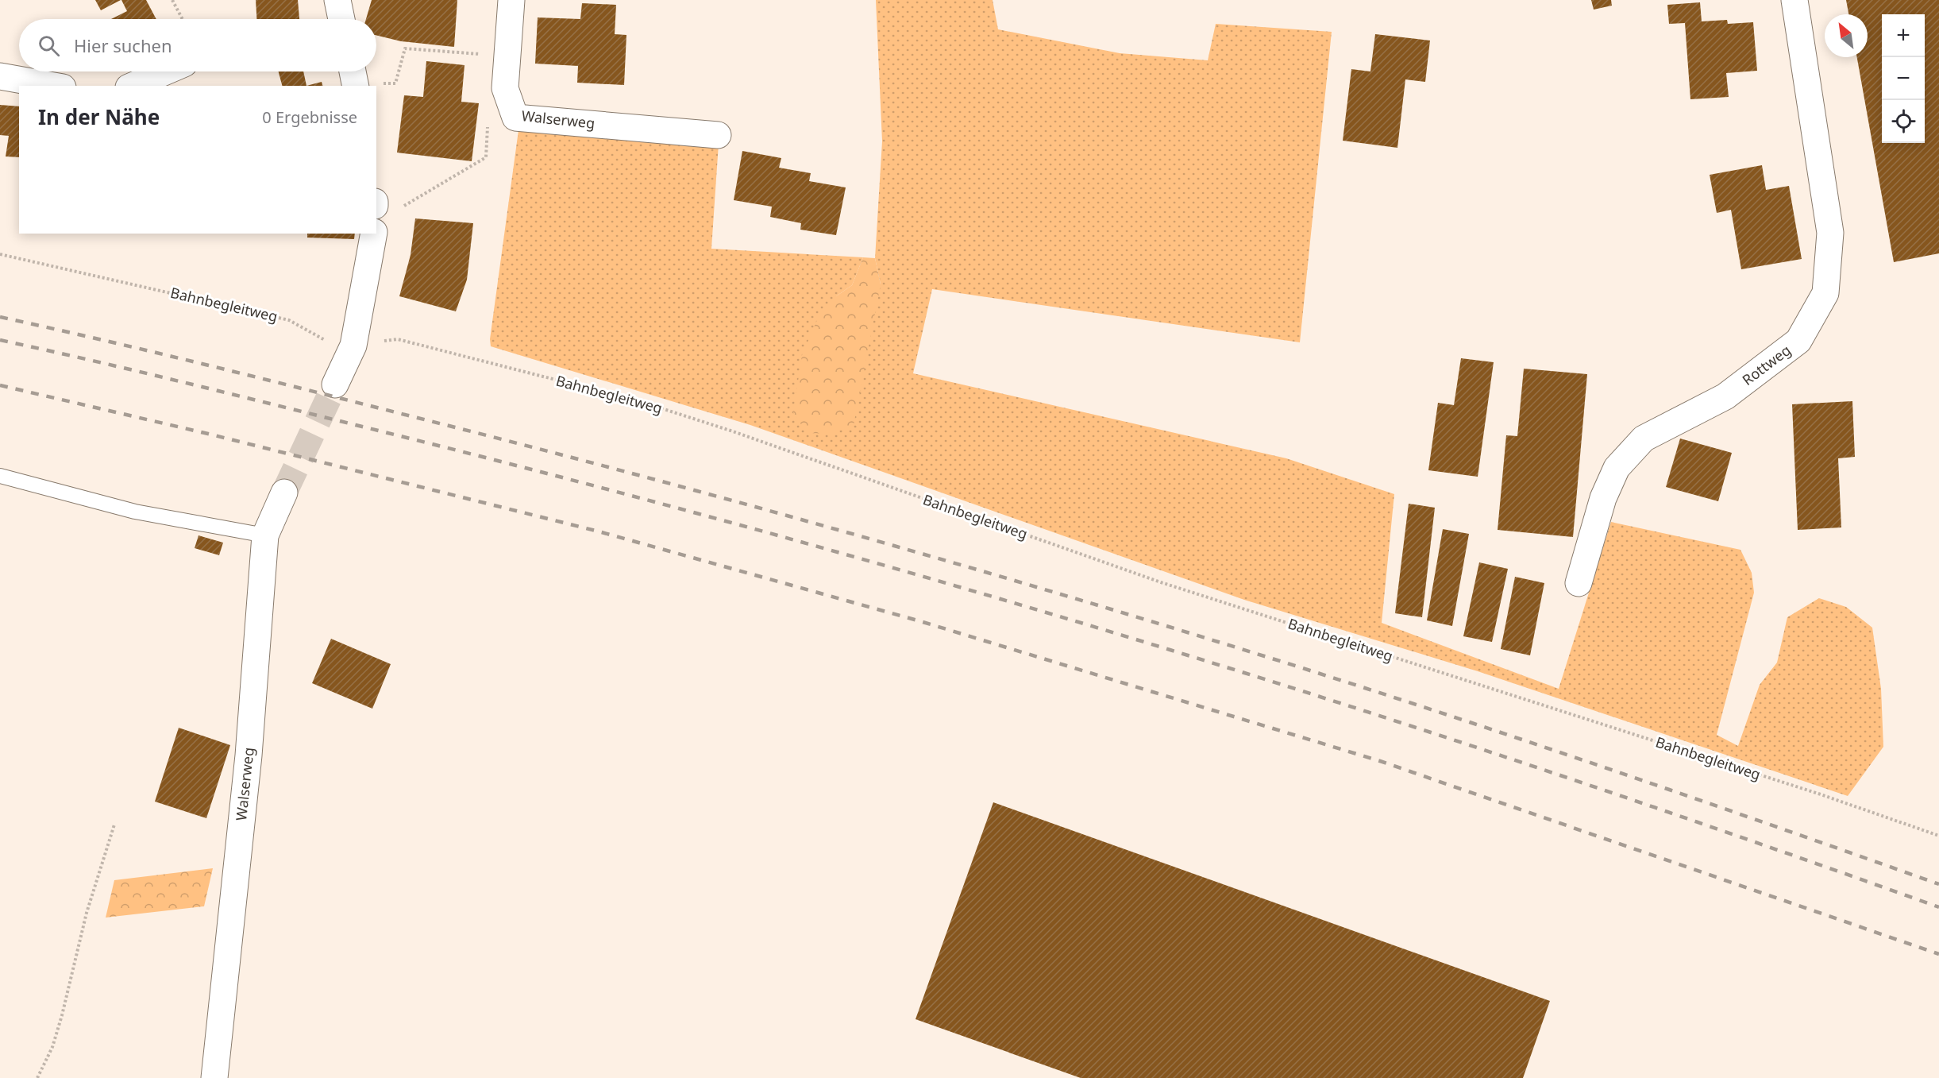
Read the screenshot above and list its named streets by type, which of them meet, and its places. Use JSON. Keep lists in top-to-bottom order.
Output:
{
  "streets": {
    "street": ["Walserweg", "Rottweg"],
    "path": ["Bahnbegleitweg"]
  },
  "north": "top left",
  "page": {
    "map_buttons": ["+", "−"],
    "search": "Hier suchen",
    "heading": ["In der Nähe", "0 Ergebnisse"]
  }
}
